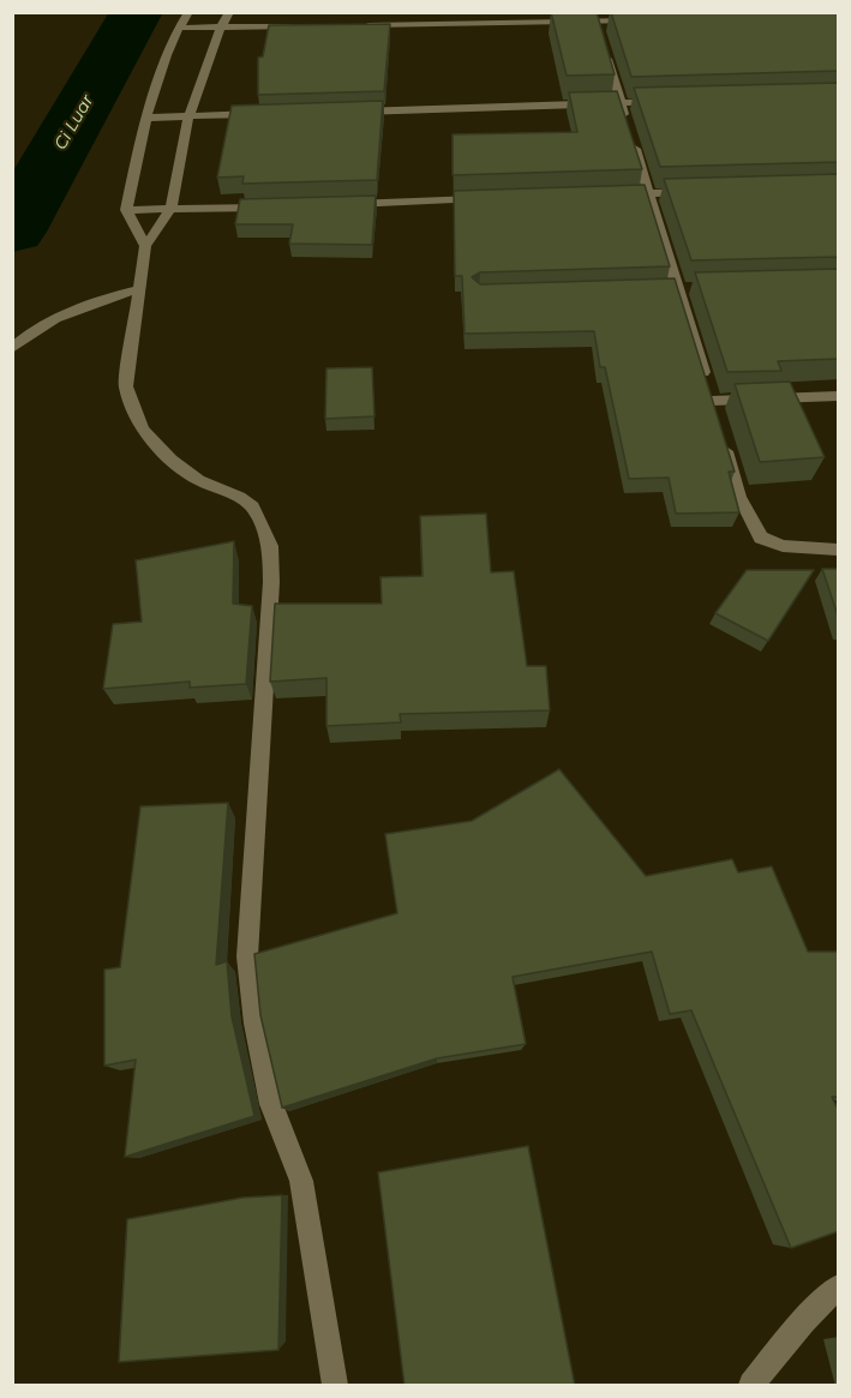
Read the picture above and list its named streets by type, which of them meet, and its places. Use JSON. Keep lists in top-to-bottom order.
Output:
{
  "water": ["Ci Luar"]
}
